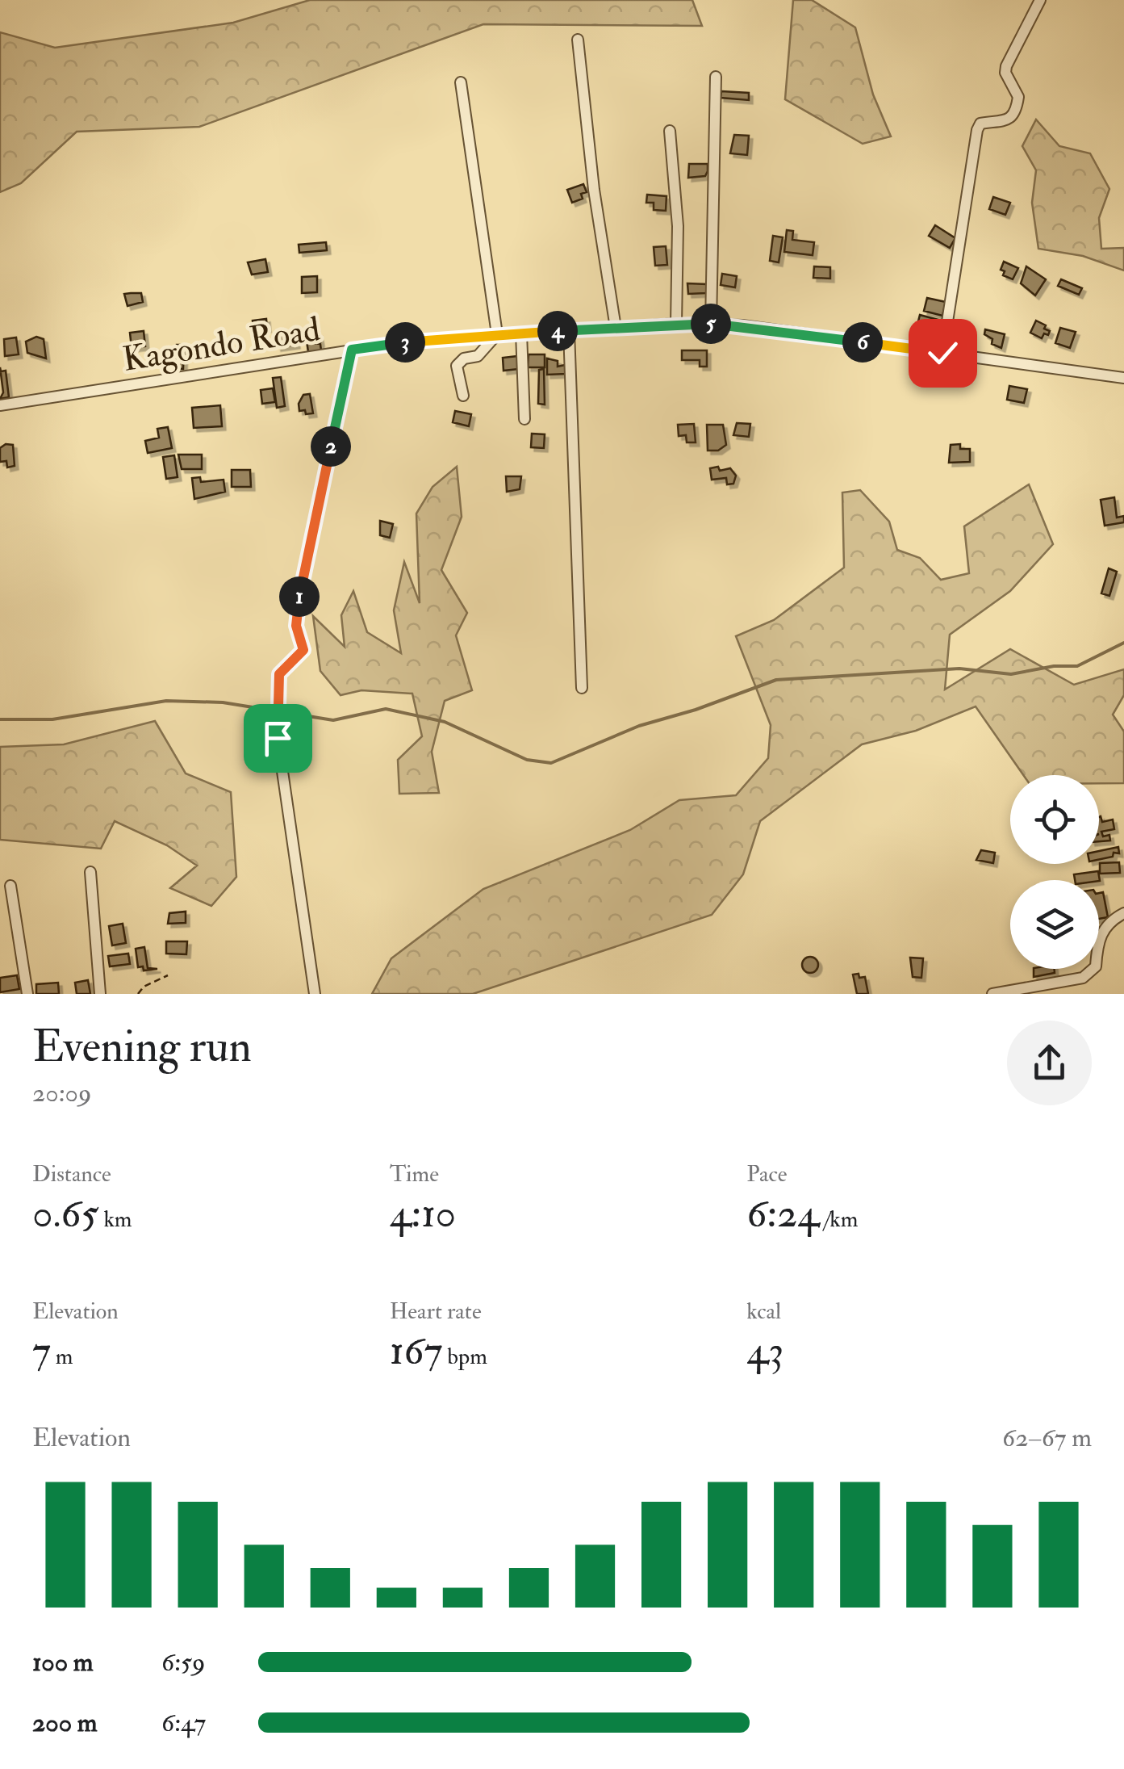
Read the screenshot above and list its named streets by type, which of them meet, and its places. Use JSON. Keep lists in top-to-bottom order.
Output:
{
  "streets": {
    "street": ["Kagondo Road"]
  },
  "page": {
    "pins": [
      "5",
      "4",
      "3",
      "6",
      "2",
      "1"
    ],
    "heading": ["Evening run", "20:09"],
    "stats": [
      ["Distance", "0.65 km"],
      ["Time", "4:10"],
      ["Pace", "6:24 /km"],
      ["Elevation", "7 m"],
      ["Heart rate", "167 bpm"],
      ["kcal", "43"]
    ],
    "chart": ["Elevation", "62–67 m"],
    "list": [
      {
        "name": "100 m",
        "note": "6:59"
      },
      {
        "name": "200 m",
        "note": "6:47"
      }
    ]
  }
}
